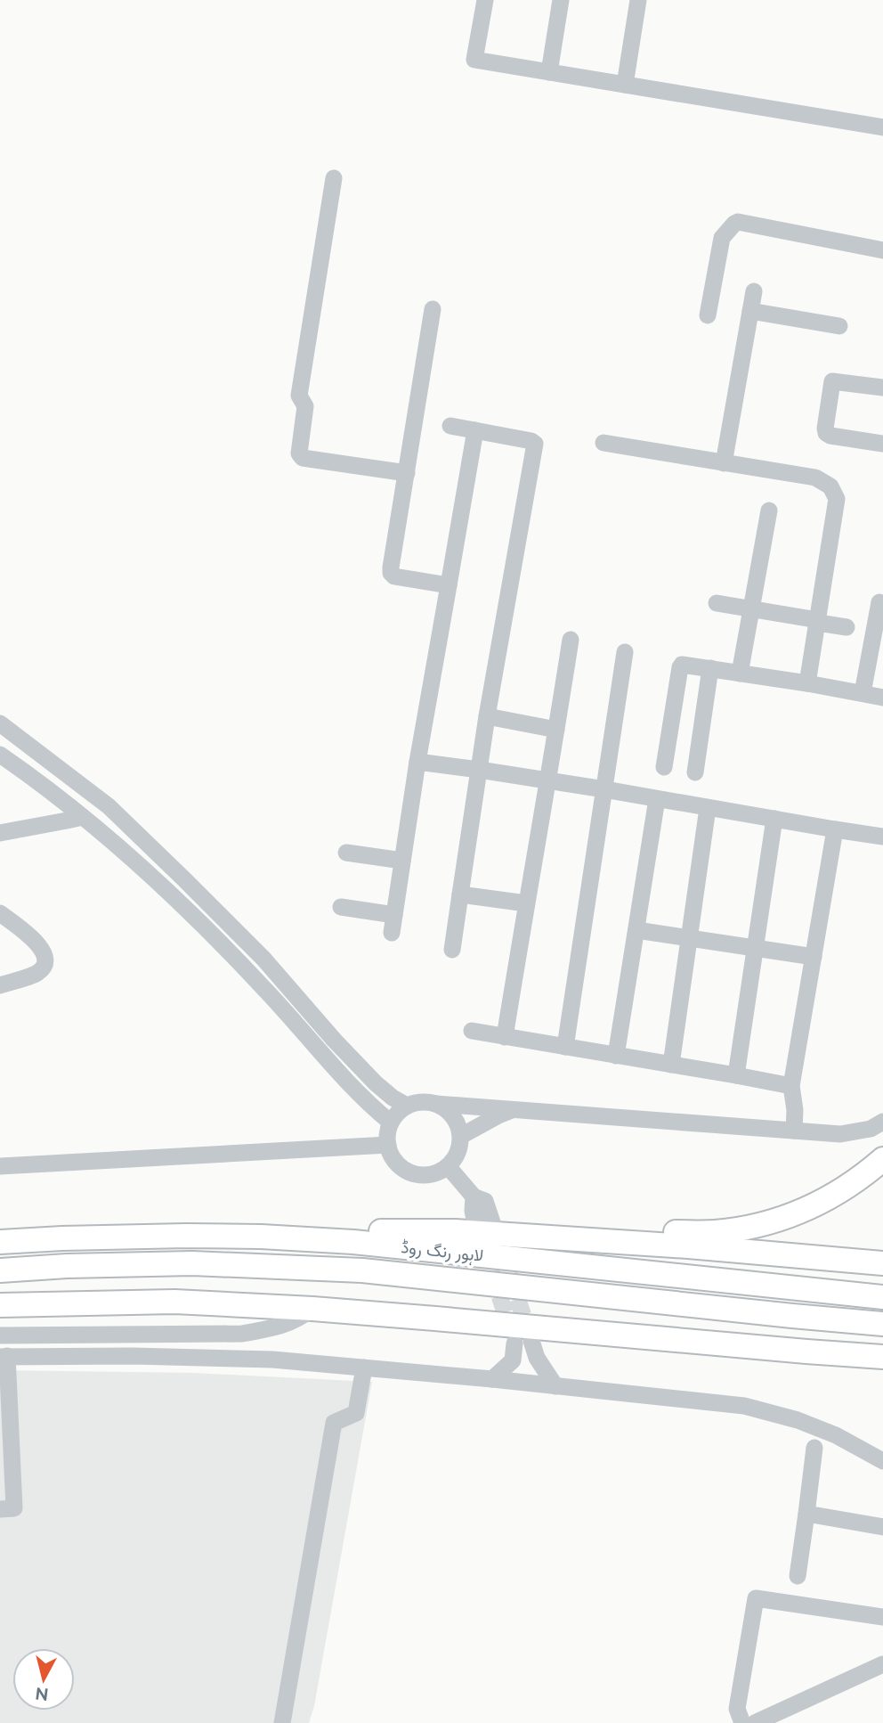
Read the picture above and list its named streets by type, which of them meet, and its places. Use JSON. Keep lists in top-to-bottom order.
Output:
{
  "streets": {
    "highway": ["لاہور رنگ روڈ"]
  },
  "north": "bottom"
}
